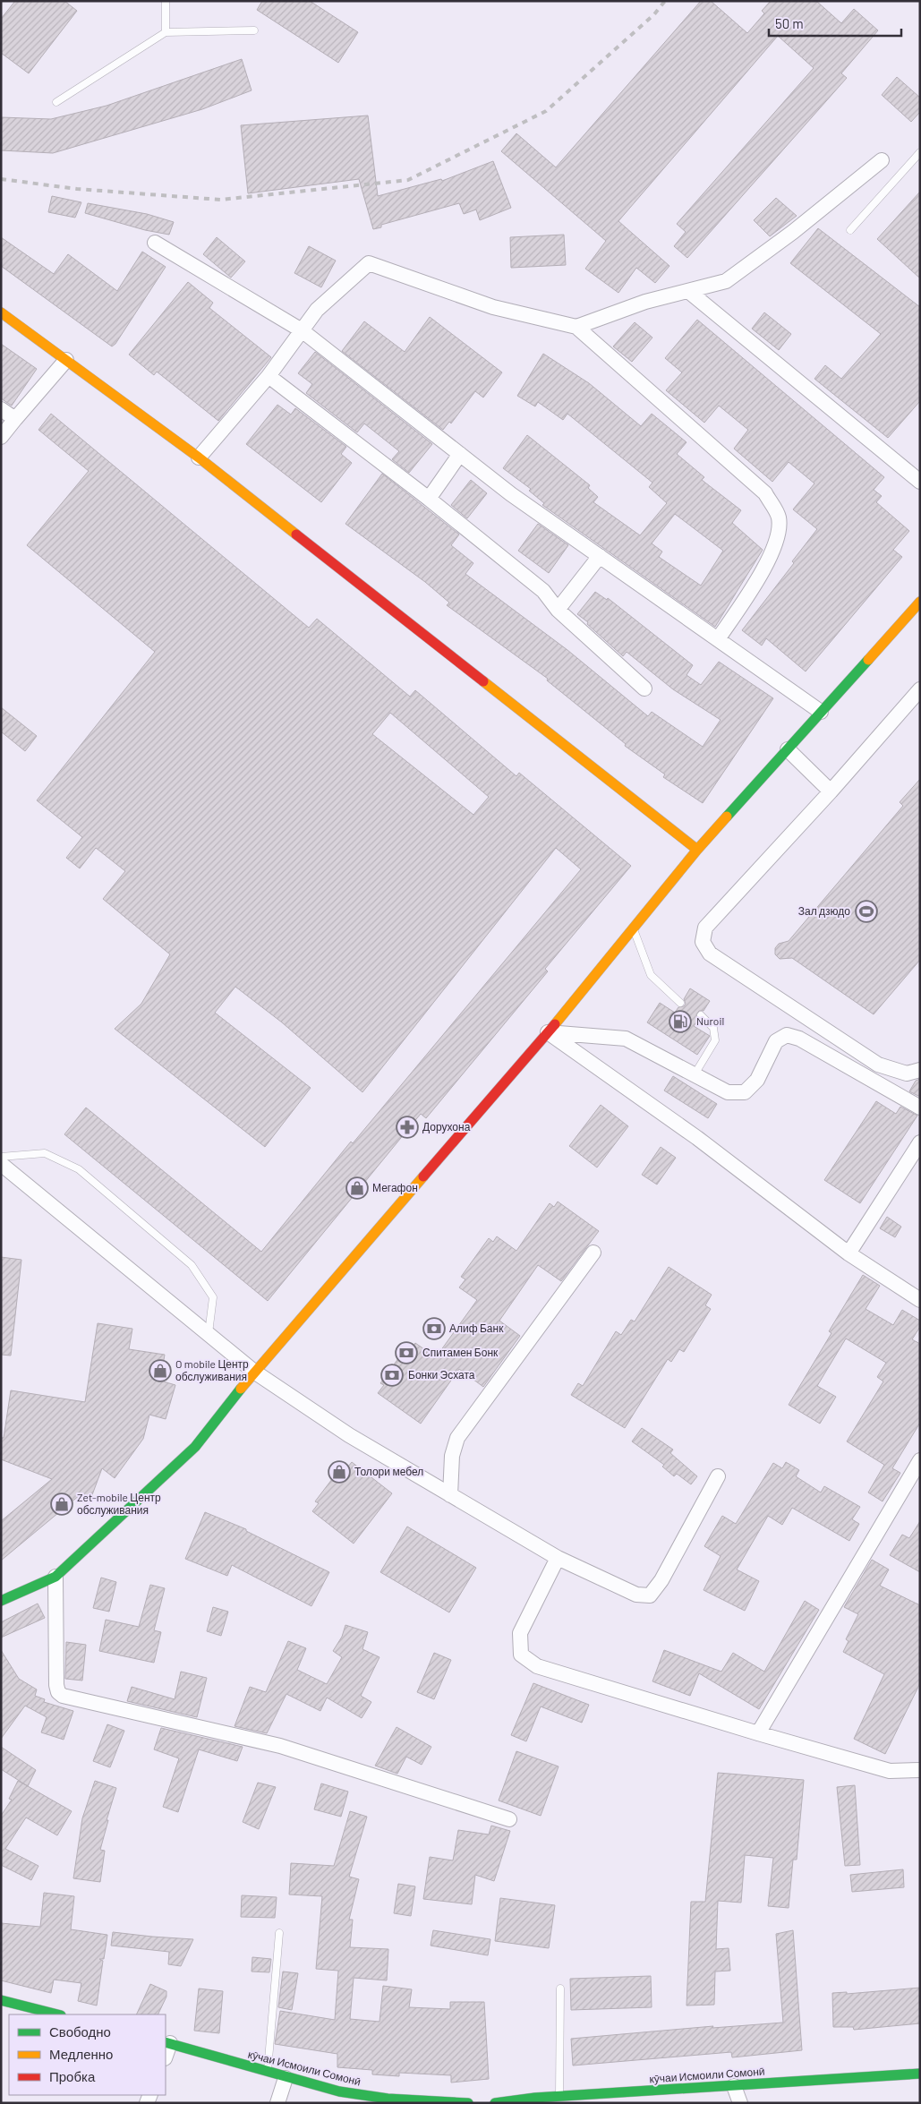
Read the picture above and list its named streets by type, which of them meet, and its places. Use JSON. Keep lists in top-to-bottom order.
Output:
{
  "streets": {
    "main road": ["кӯчаи Исмоили Сомонӣ"]
  },
  "places": {
    "sports": ["Зал дзюдо"],
    "fuel station": ["Nuroil"],
    "pharmacy": ["Дорухона"],
    "shop": [
      "Мегафон",
      "O mobile Центр обслуживания",
      "Толори мебел",
      "Zet-mobile Центр обслуживания"
    ],
    "bank": ["Алиф Банк", "Спитамен Бонк", "Бонки Эсхата"]
  },
  "legend": ["Свободно", "Медленно", "Пробка"],
  "scale_bar": "50 m"
}
